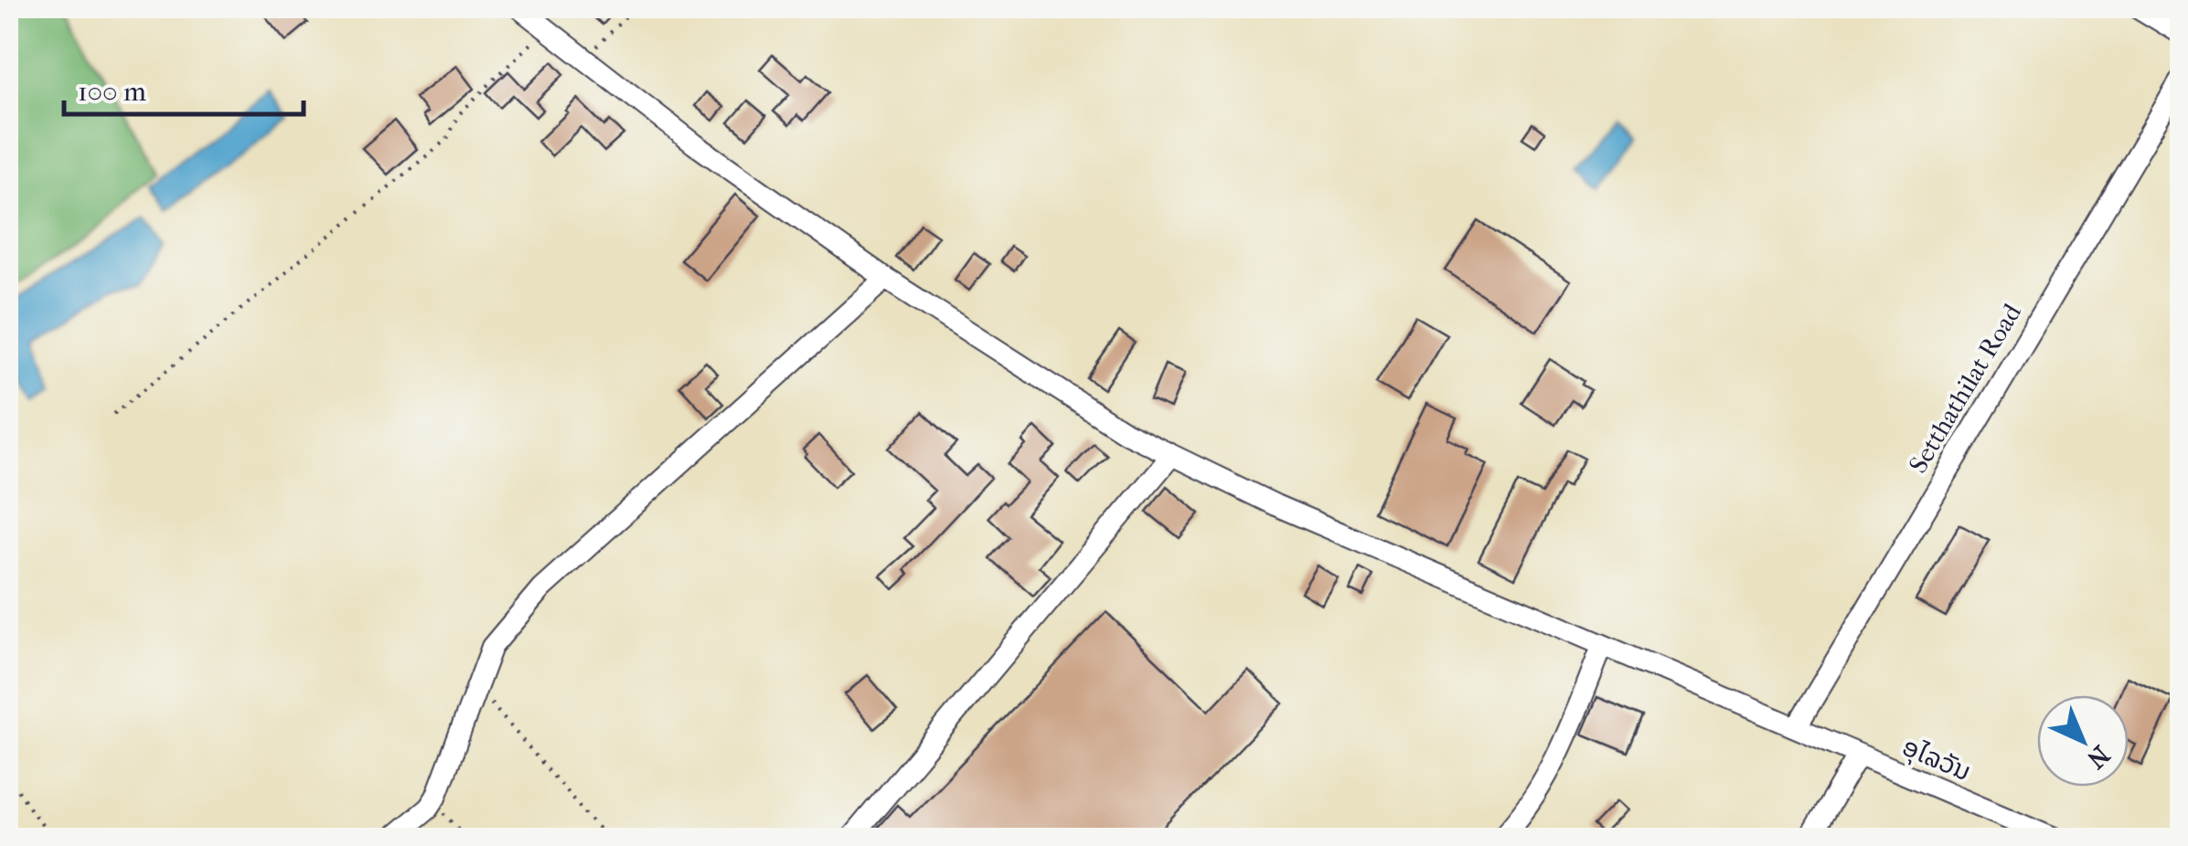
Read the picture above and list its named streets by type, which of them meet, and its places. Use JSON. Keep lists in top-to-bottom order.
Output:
{
  "streets": {
    "street": ["Setthathilat Road", "ອຸໄລວັນ"]
  },
  "crossings": [
    ["Setthathilat Road", "ອຸໄລວັນ"]
  ],
  "scale_bar": "100 m",
  "north": "bottom right"
}
